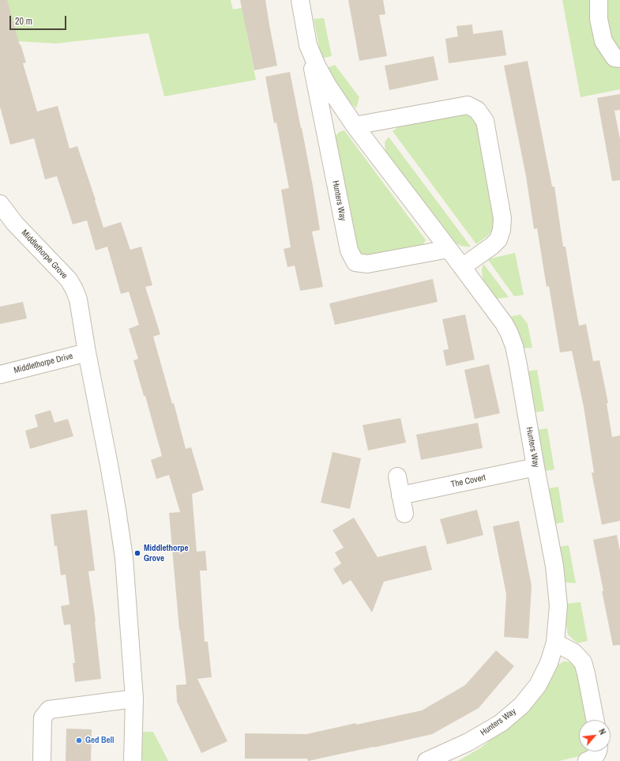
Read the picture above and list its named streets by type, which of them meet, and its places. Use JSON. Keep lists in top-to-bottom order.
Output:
{
  "streets": {
    "street": [
      "Hunters Way",
      "Middlethorpe Grove",
      "Middlethorpe Drive",
      "The Covert"
    ]
  },
  "crossings": [
    ["Hunters Way", "The Covert"],
    ["Middlethorpe Grove", "Middlethorpe Drive"]
  ],
  "places": ["Middlethorpe Grove", "Ged Bell"],
  "scale_bar": "20 m",
  "north": "top right"
}
